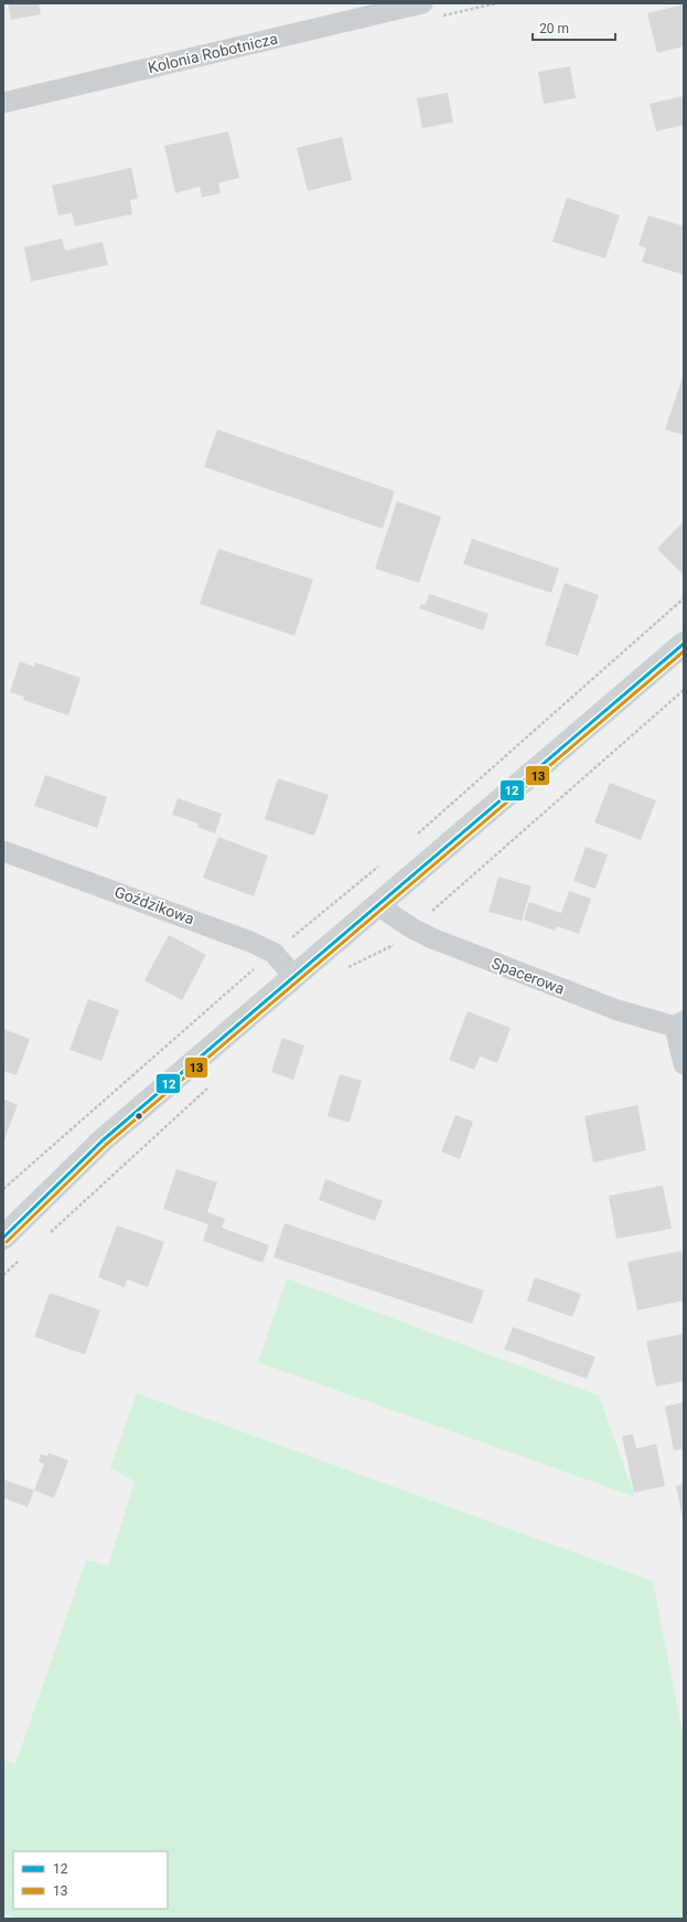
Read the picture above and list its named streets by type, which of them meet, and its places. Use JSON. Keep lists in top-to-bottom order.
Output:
{
  "streets": {
    "street": ["Kolonia Robotnicza", "Goździkowa", "Spacerowa"]
  },
  "lines": ["transit line 12", "transit line 13"],
  "legend": ["12", "13"],
  "scale_bar": "20 m"
}
